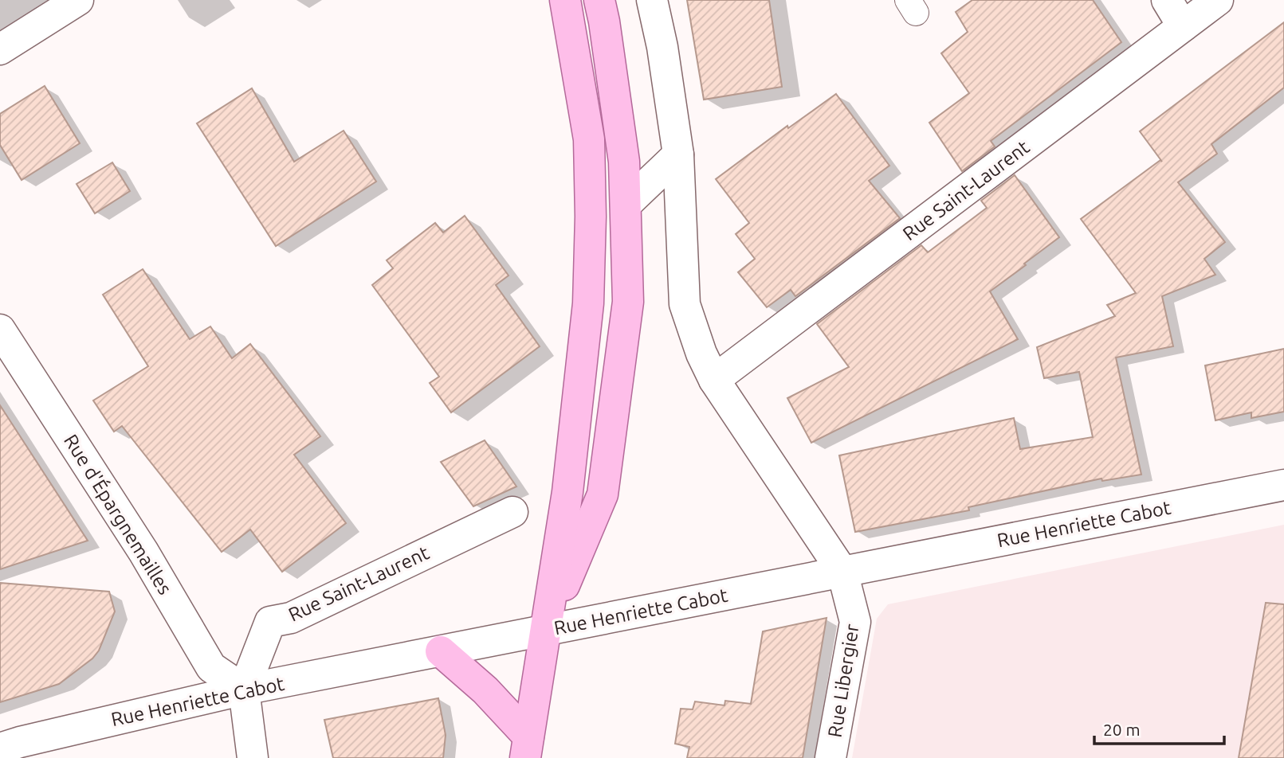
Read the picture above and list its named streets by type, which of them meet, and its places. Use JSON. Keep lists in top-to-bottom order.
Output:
{
  "streets": {
    "street": [
      "Rue Saint-Laurent",
      "Rue d'Épargnemailles",
      "Rue Henriette Cabot",
      "Rue Libergier"
    ]
  },
  "crossings": [
    ["Rue Saint-Laurent", "Rue d'Épargnemailles"],
    ["Rue Saint-Laurent", "Rue Henriette Cabot"],
    ["Rue Saint-Laurent", "Rue Libergier"],
    ["Rue d'Épargnemailles", "Rue Henriette Cabot"],
    ["Rue Henriette Cabot", "Rue Libergier"]
  ],
  "scale_bar": "20 m"
}
